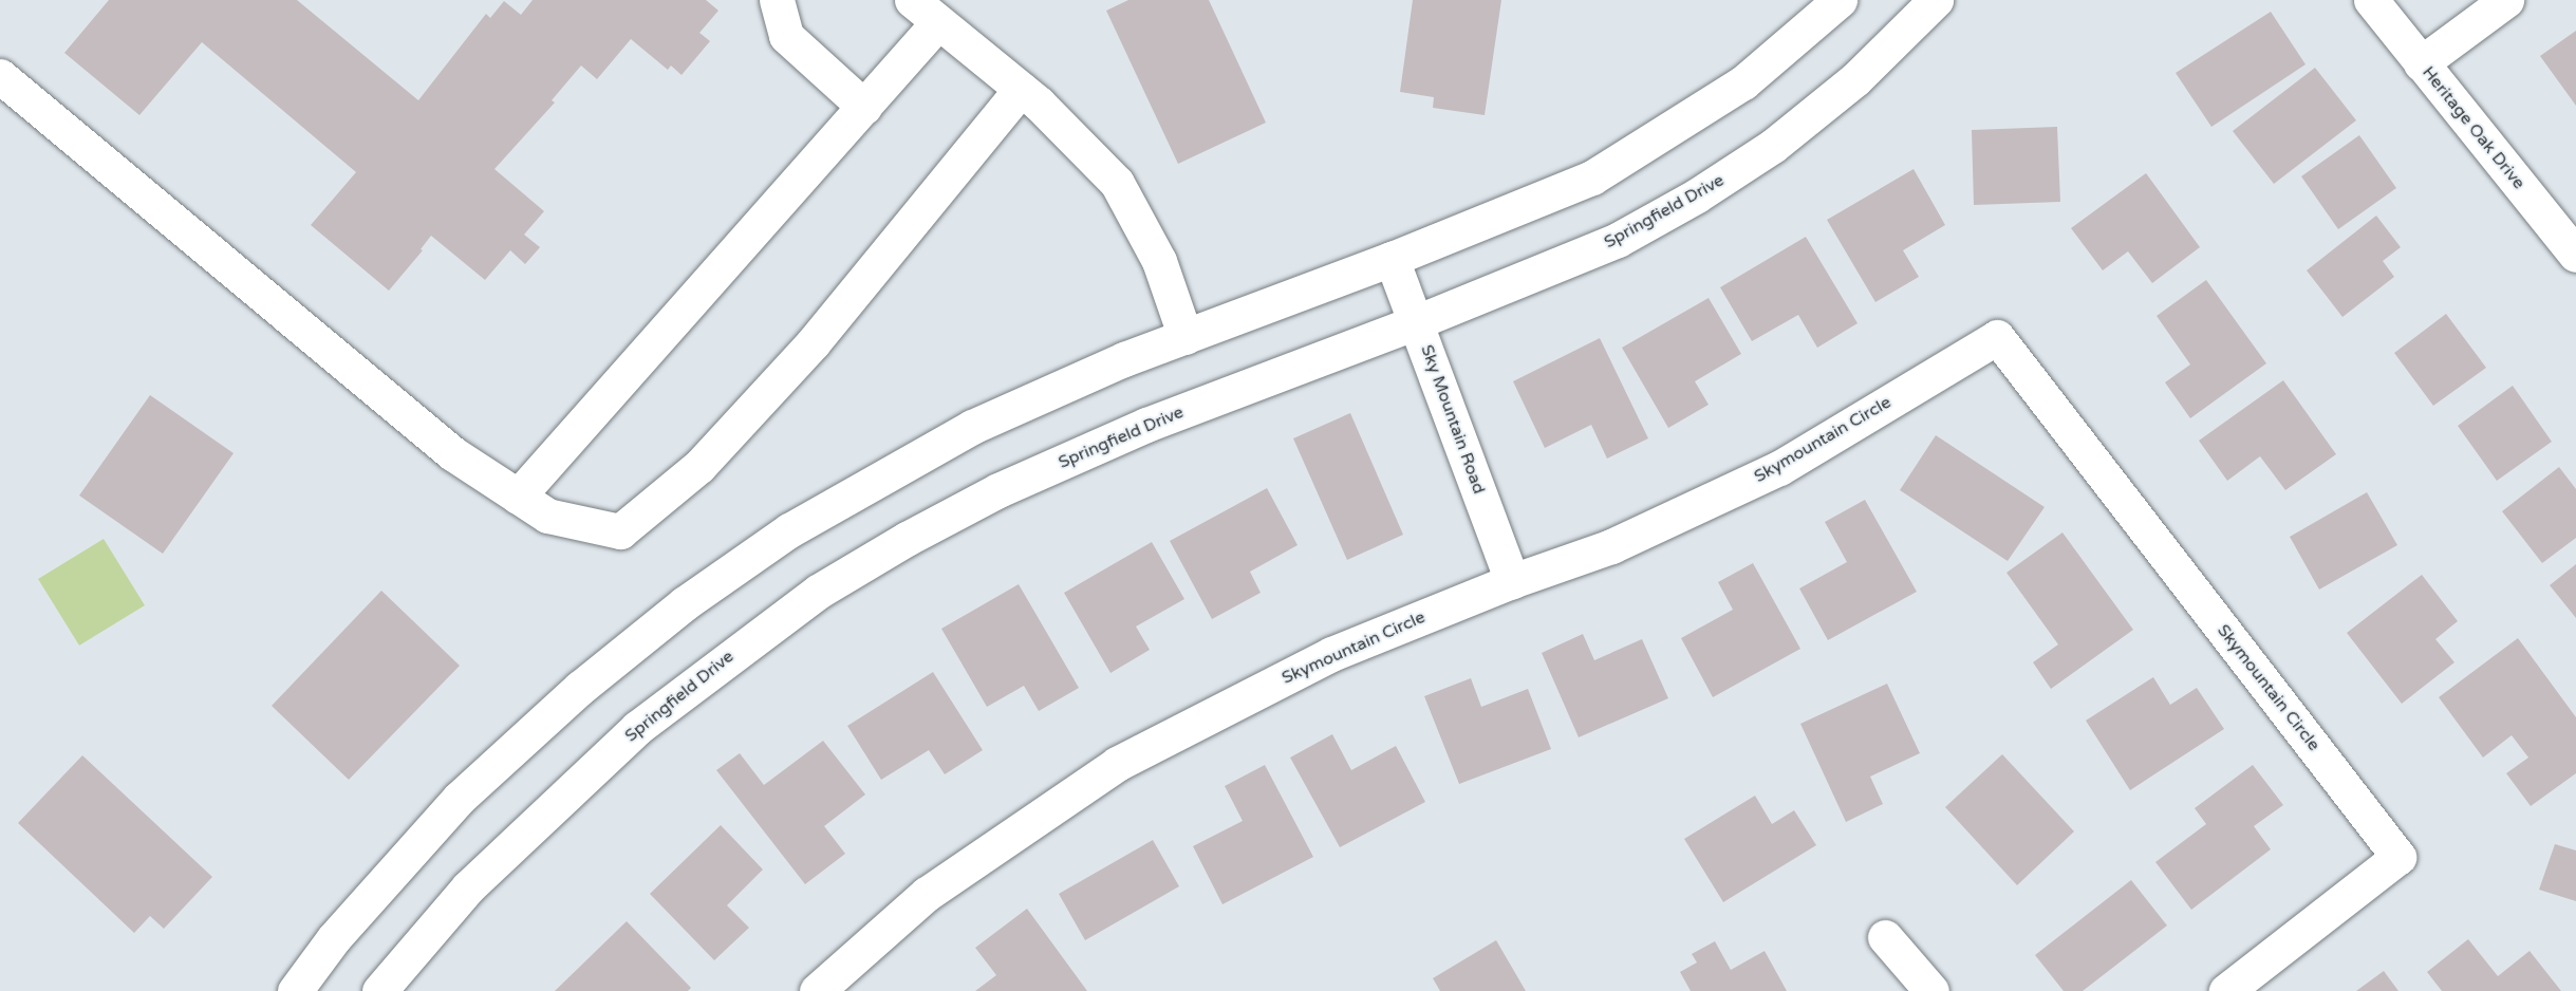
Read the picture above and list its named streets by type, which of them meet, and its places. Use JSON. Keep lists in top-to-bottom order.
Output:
{
  "streets": {
    "street": [
      "Heritage Oak Drive",
      "Springfield Drive",
      "Sky Mountain Road",
      "Skymountain Circle"
    ]
  },
  "crossings": [
    ["Springfield Drive", "Sky Mountain Road"],
    ["Sky Mountain Road", "Skymountain Circle"]
  ]
}
